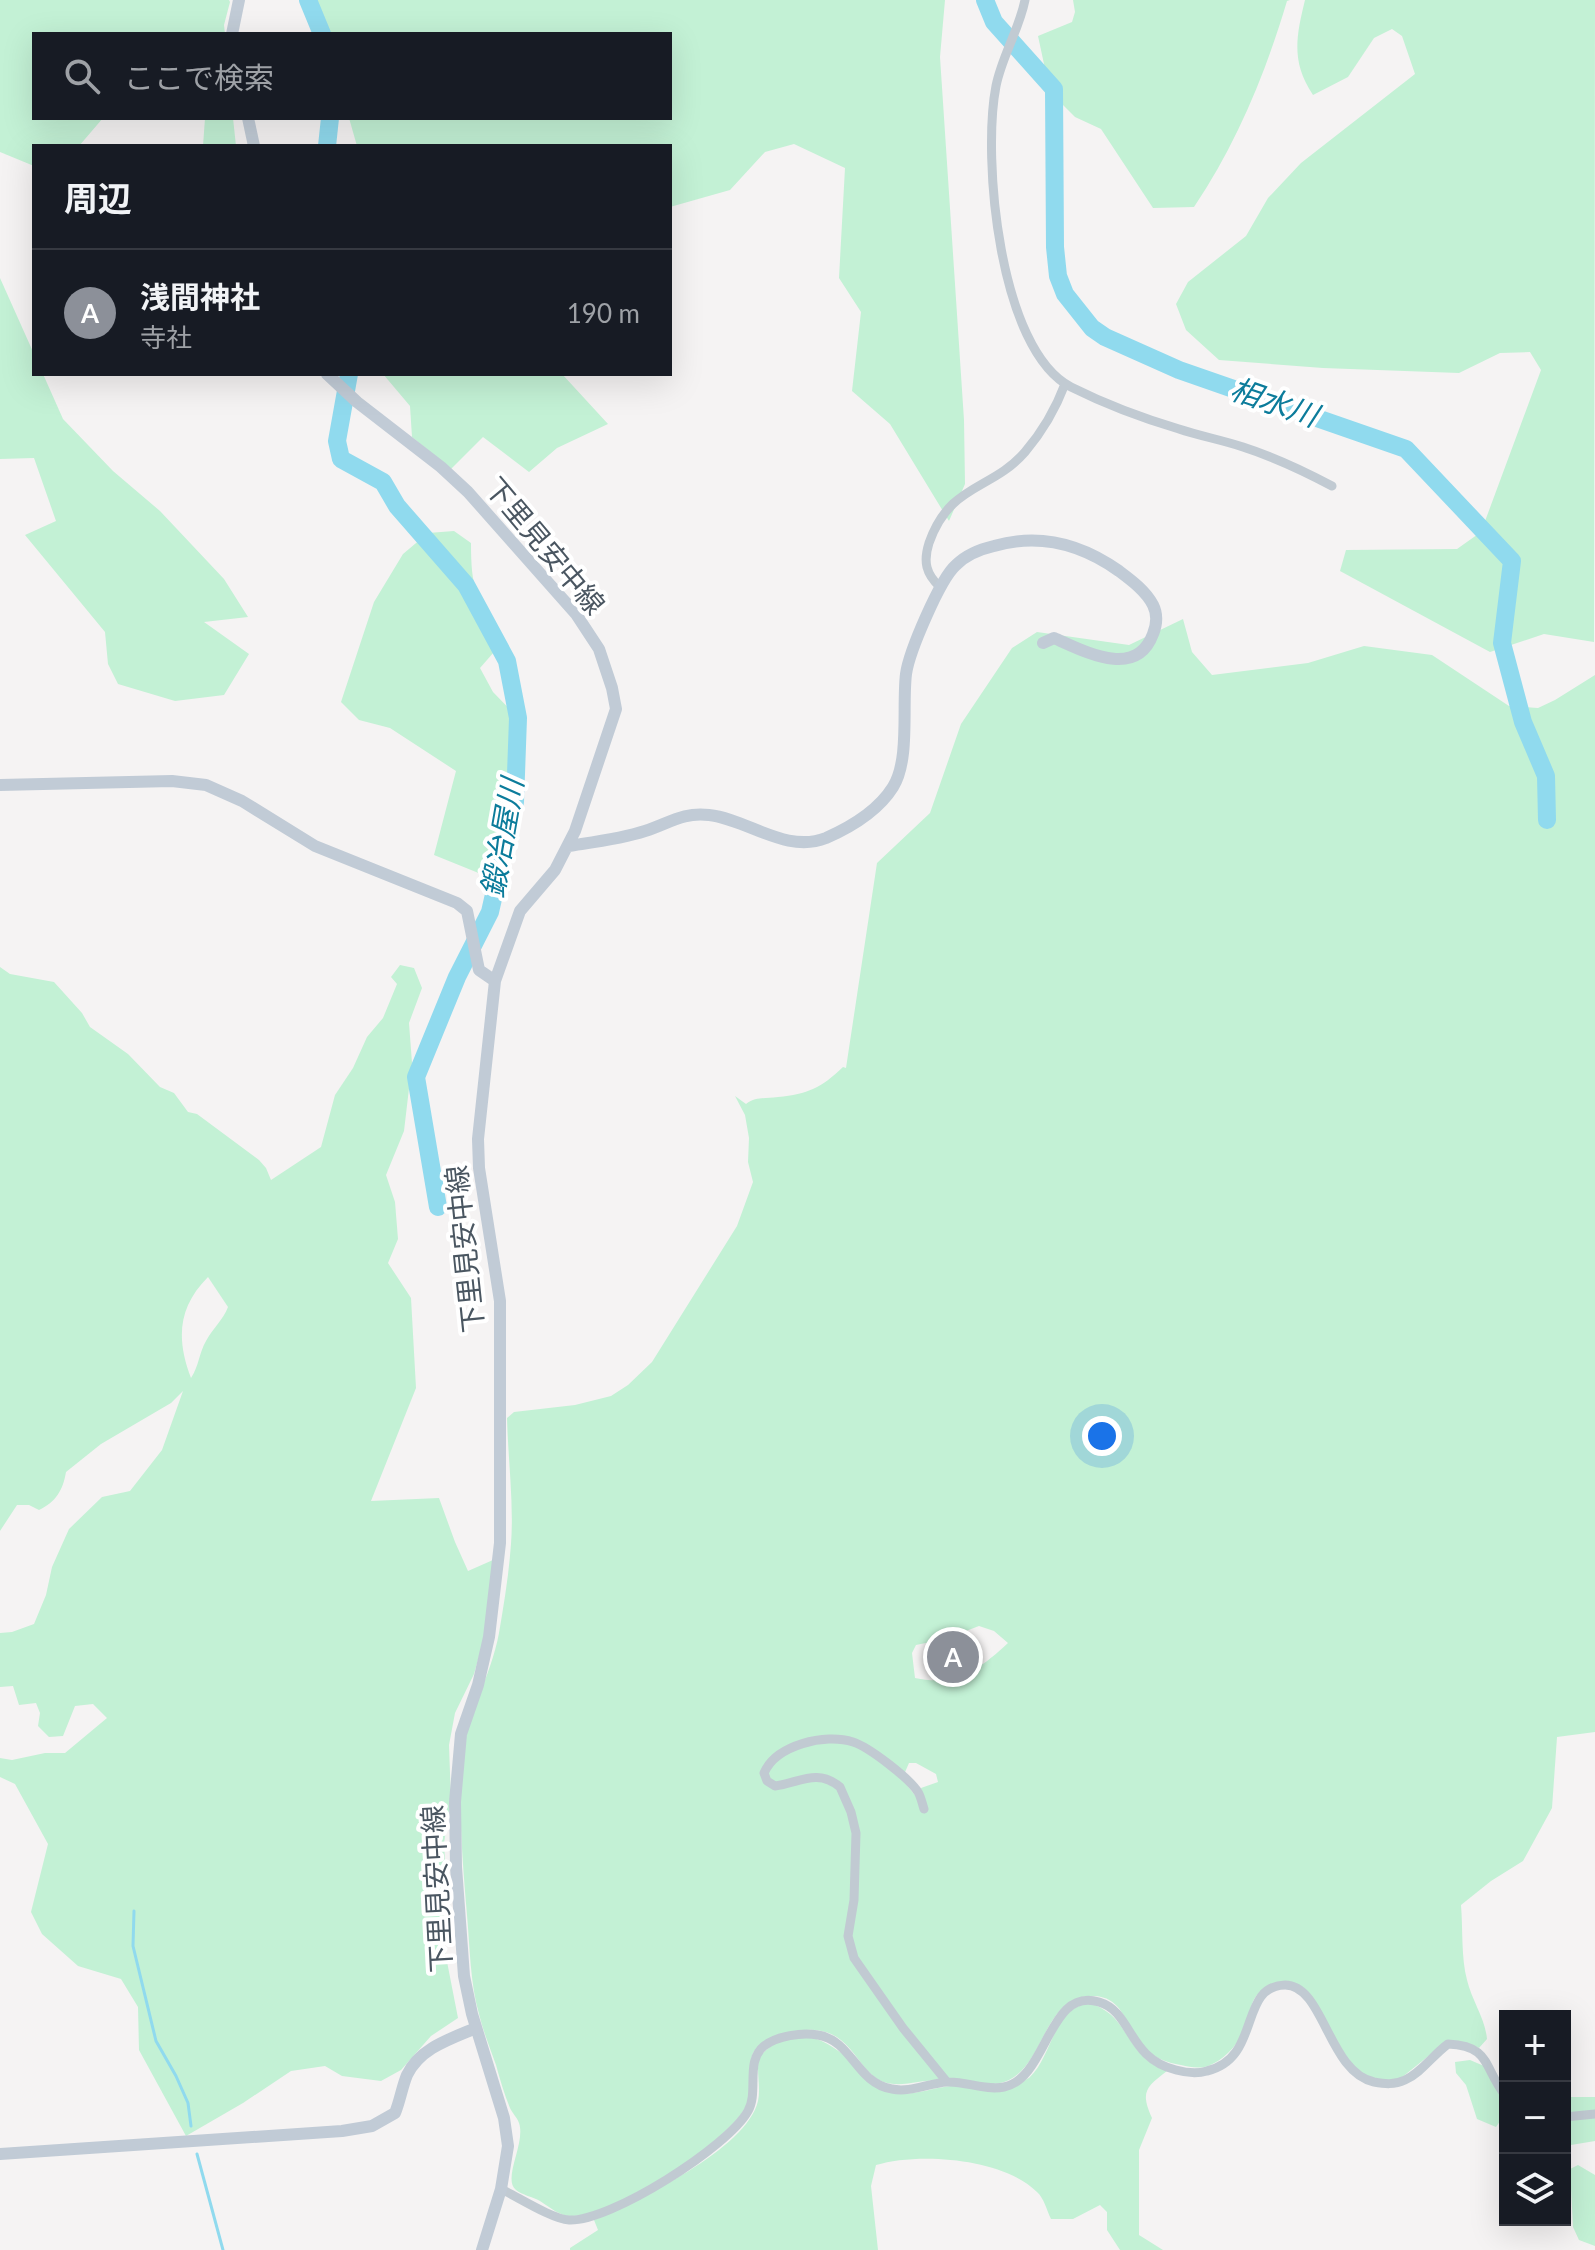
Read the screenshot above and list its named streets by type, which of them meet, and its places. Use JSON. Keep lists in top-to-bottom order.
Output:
{
  "streets": {
    "main road": ["下里見安中線"]
  },
  "water": ["相水川", "鍛冶屋川"],
  "page": {
    "search": "ここで検索",
    "heading": "周辺",
    "list": [
      {
        "mark": "A",
        "name": "浅間神社",
        "note": "寺社",
        "value": "190 m"
      }
    ],
    "pins": "A",
    "map_buttons": ["+", "−"]
  }
}
